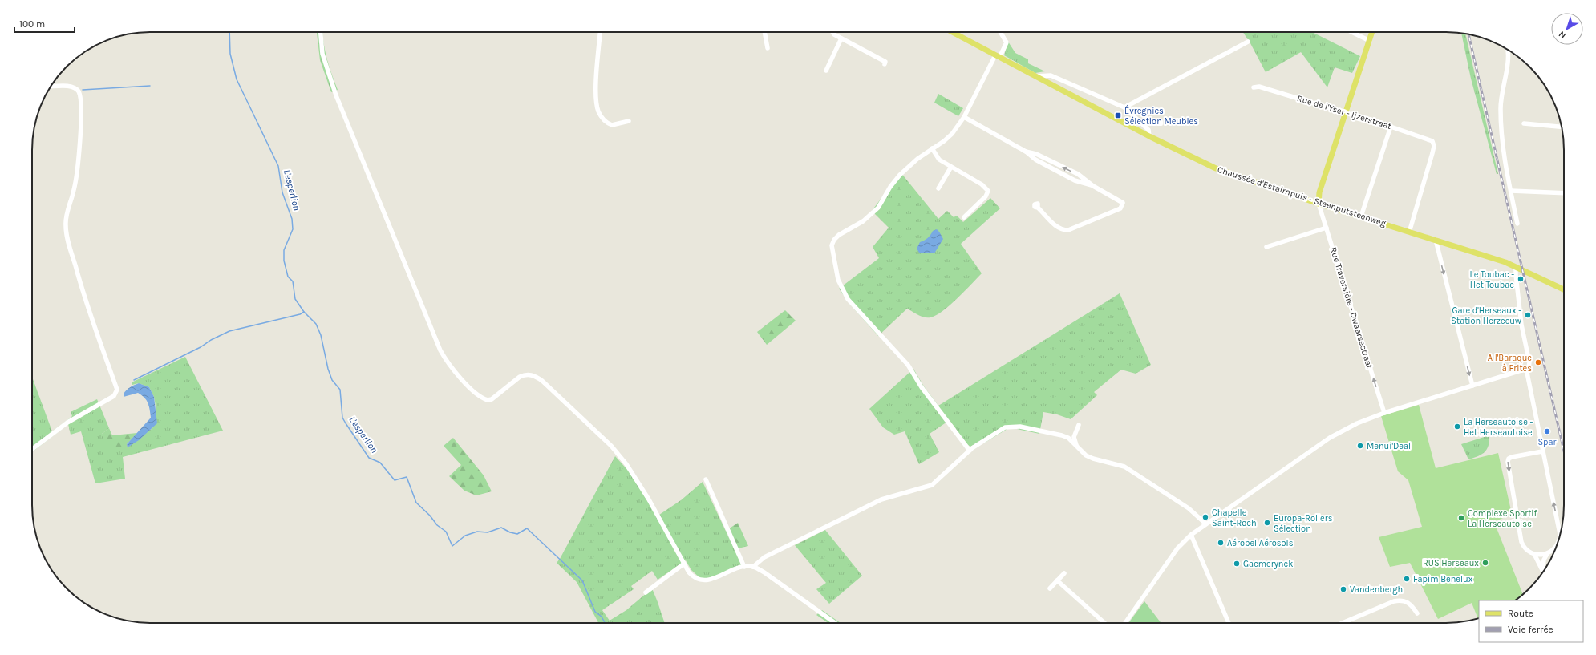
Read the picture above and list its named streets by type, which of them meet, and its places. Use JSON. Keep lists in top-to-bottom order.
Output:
{
  "streets": {
    "main road": ["Chaussée d'Estaimpuis - Steenputsteenweg"],
    "street": ["Rue de l'Yser - Ijzerstraat", "Rue Traversière - Dwaarsestraat"]
  },
  "crossings": [
    ["Rue de l'Yser - Ijzerstraat", "Chaussée d'Estaimpuis - Steenputsteenweg"],
    ["Chaussée d'Estaimpuis - Steenputsteenweg", "Rue Traversière - Dwaarsestraat"]
  ],
  "one_way": ["Rue Traversière - Dwaarsestraat"],
  "water": ["L'esperlion"],
  "places": {
    "transit": ["Évregnies Sélection Meubles"],
    "other": [
      "Le Toubac - Het Toubac",
      "Gare d'Herseaux - Station Herzeeuw",
      "A l'Baraque à Frites",
      "La Herseautoise - Het Herseautoise",
      "Spar",
      "Menui'Deal",
      "Chapelle Saint-Roch",
      "Complexe Sportif La Herseautoise",
      "Europa-Rollers Sélection",
      "Aérobel Aérosols",
      "RUS Herseaux",
      "Gaemerynck",
      "Fapim Benelux",
      "Vandenbergh"
    ]
  },
  "legend": ["Route", "Voie ferrée"],
  "scale_bar": "100 m",
  "north": "bottom left"
}
